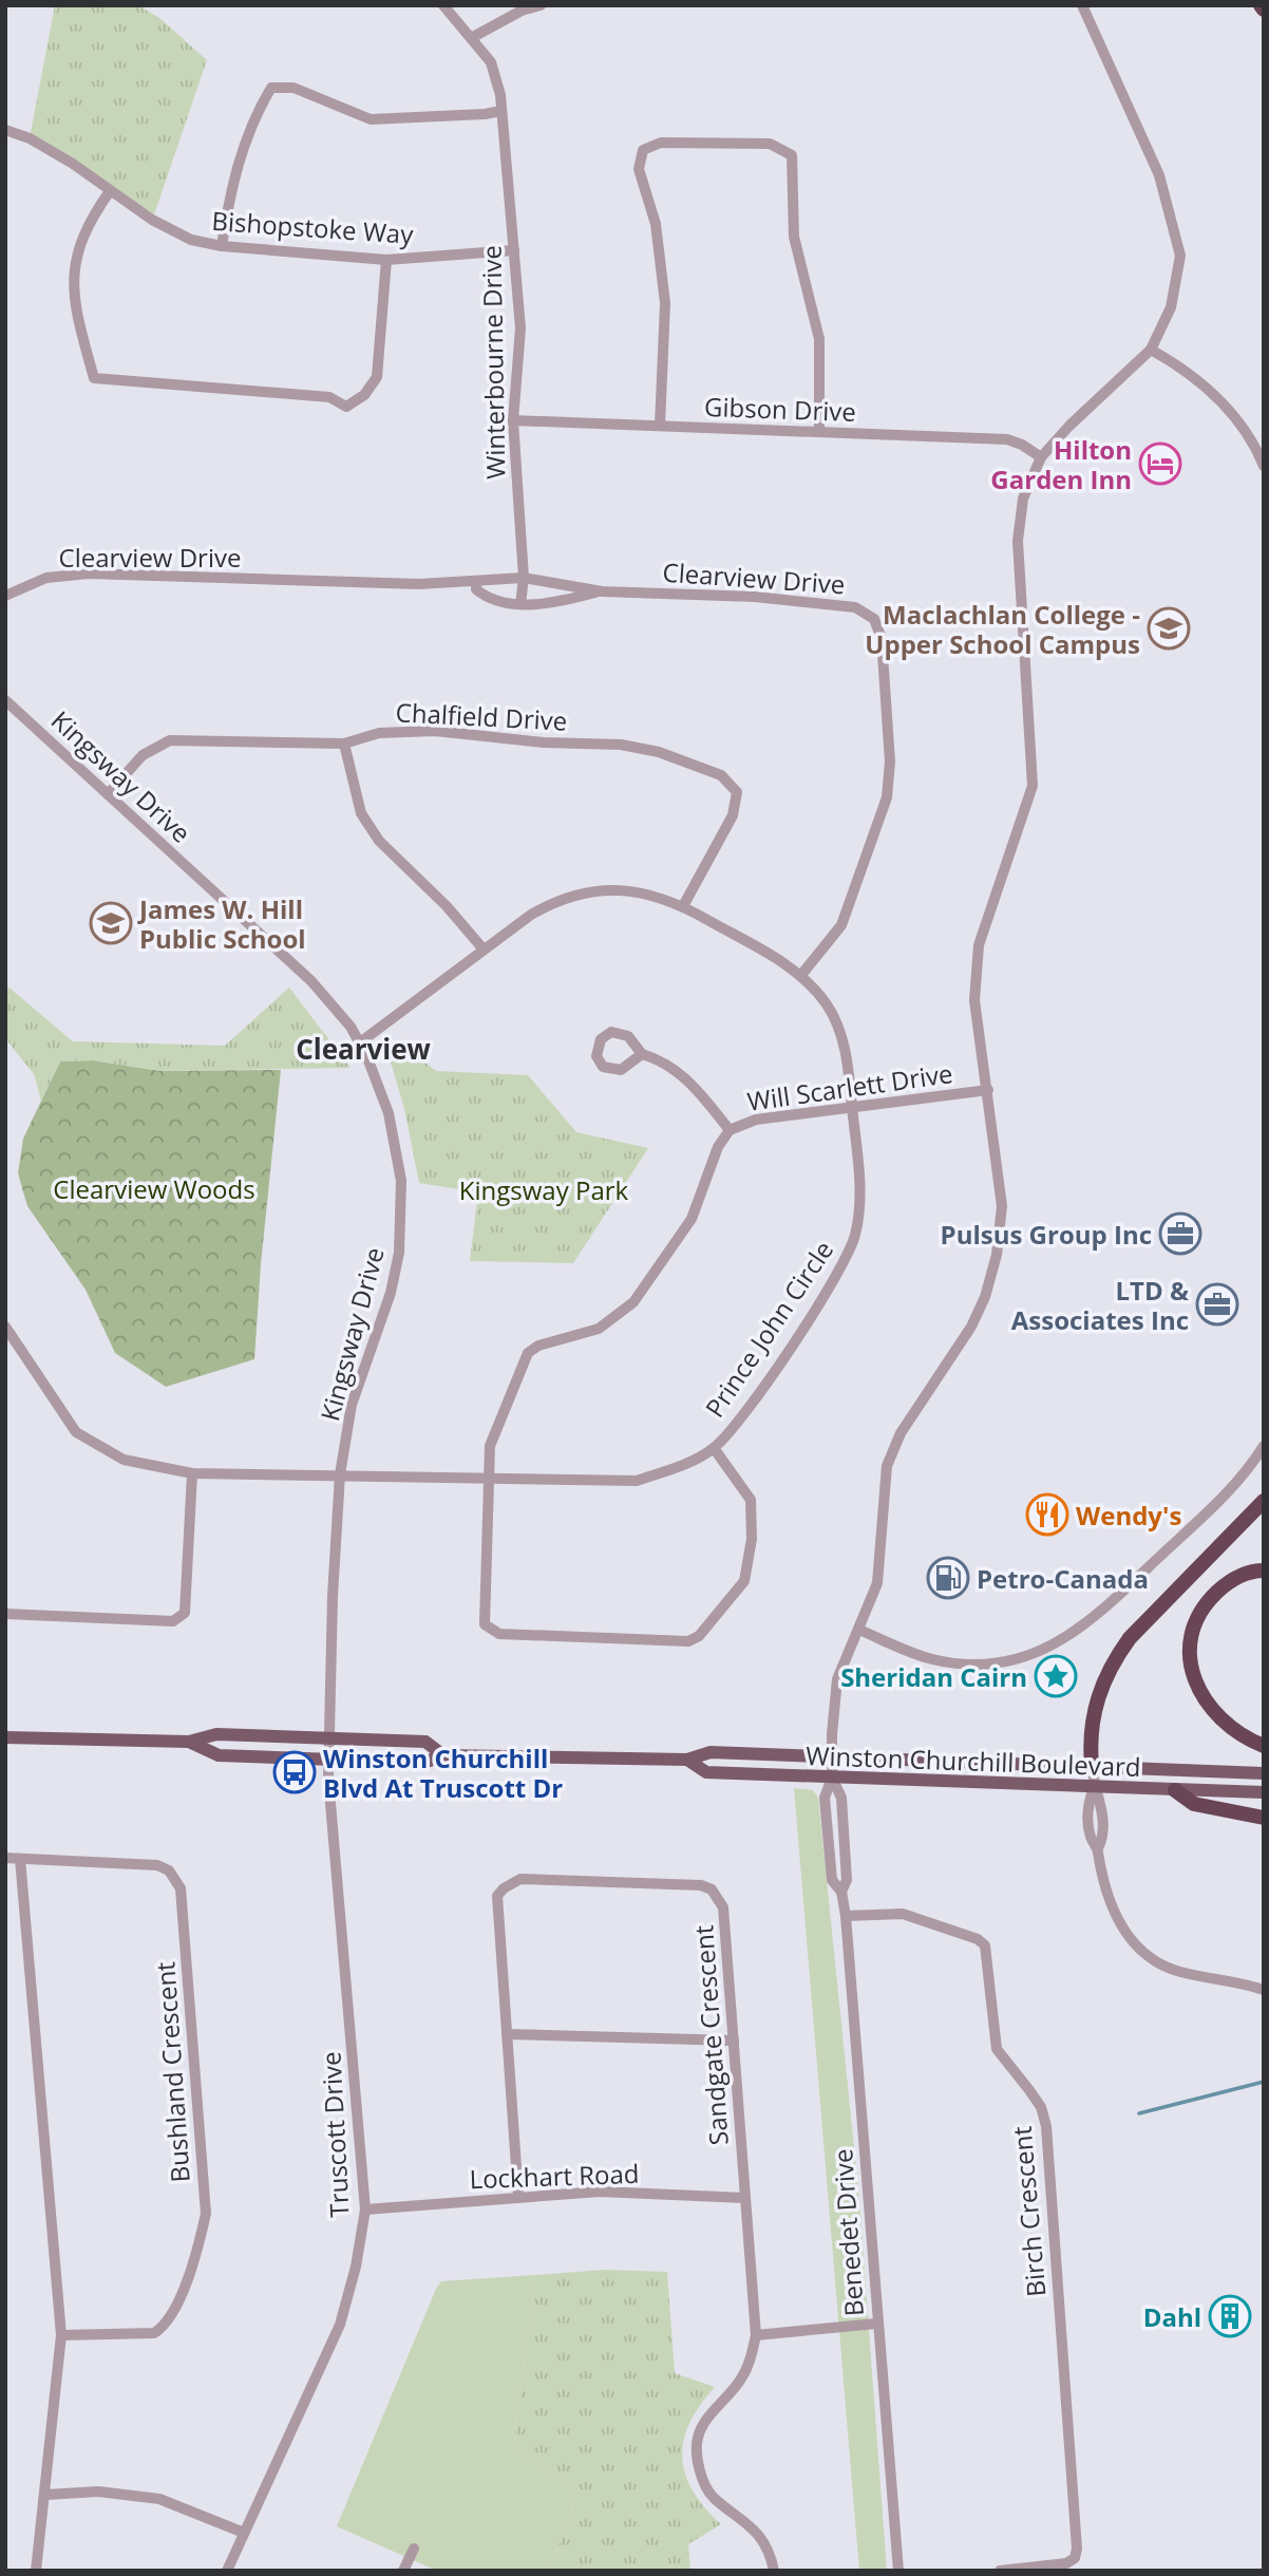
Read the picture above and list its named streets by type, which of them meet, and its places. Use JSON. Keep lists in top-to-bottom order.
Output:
{
  "streets": {
    "main road": ["Winston Churchill Boulevard"],
    "street": [
      "Bishopstoke Way",
      "Winterbourne Drive",
      "Gibson Drive",
      "Clearview Drive",
      "Chalfield Drive",
      "Kingsway Drive",
      "Will Scarlett Drive",
      "Prince John Circle",
      "Sandgate Crescent",
      "Bushland Crescent",
      "Truscott Drive",
      "Lockhart Road",
      "Birch Crescent",
      "Benedet Drive"
    ]
  },
  "crossings": [
    ["Bishopstoke Way", "Winterbourne Drive"],
    ["Winterbourne Drive", "Gibson Drive"],
    ["Winterbourne Drive", "Clearview Drive"],
    ["Clearview Drive", "Prince John Circle"],
    ["Chalfield Drive", "Kingsway Drive"],
    ["Chalfield Drive", "Prince John Circle"],
    ["Kingsway Drive", "Prince John Circle"],
    ["Kingsway Drive", "Winston Churchill Boulevard"],
    ["Kingsway Drive", "Truscott Drive"],
    ["Will Scarlett Drive", "Prince John Circle"],
    ["Winston Churchill Boulevard", "Truscott Drive"],
    ["Winston Churchill Boulevard", "Benedet Drive"],
    ["Sandgate Crescent", "Lockhart Road"],
    ["Truscott Drive", "Lockhart Road"],
    ["Birch Crescent", "Benedet Drive"]
  ],
  "districts": ["Clearview"],
  "parks": ["Clearview Woods", "Kingsway Park"],
  "places": {
    "hotel": ["Hilton Garden Inn"],
    "school or university": ["Maclachlan College - Upper School Campus", "James W. Hill Public School"],
    "office": ["Pulsus Group Inc", "LTD & Associates Inc"],
    "restaurant": ["Wendy's"],
    "fuel station": ["Petro-Canada"],
    "place": ["Sheridan Cairn"],
    "bus stop": ["Winston Churchill Blvd At Truscott Dr"],
    "building": ["Dahl"]
  }
}
